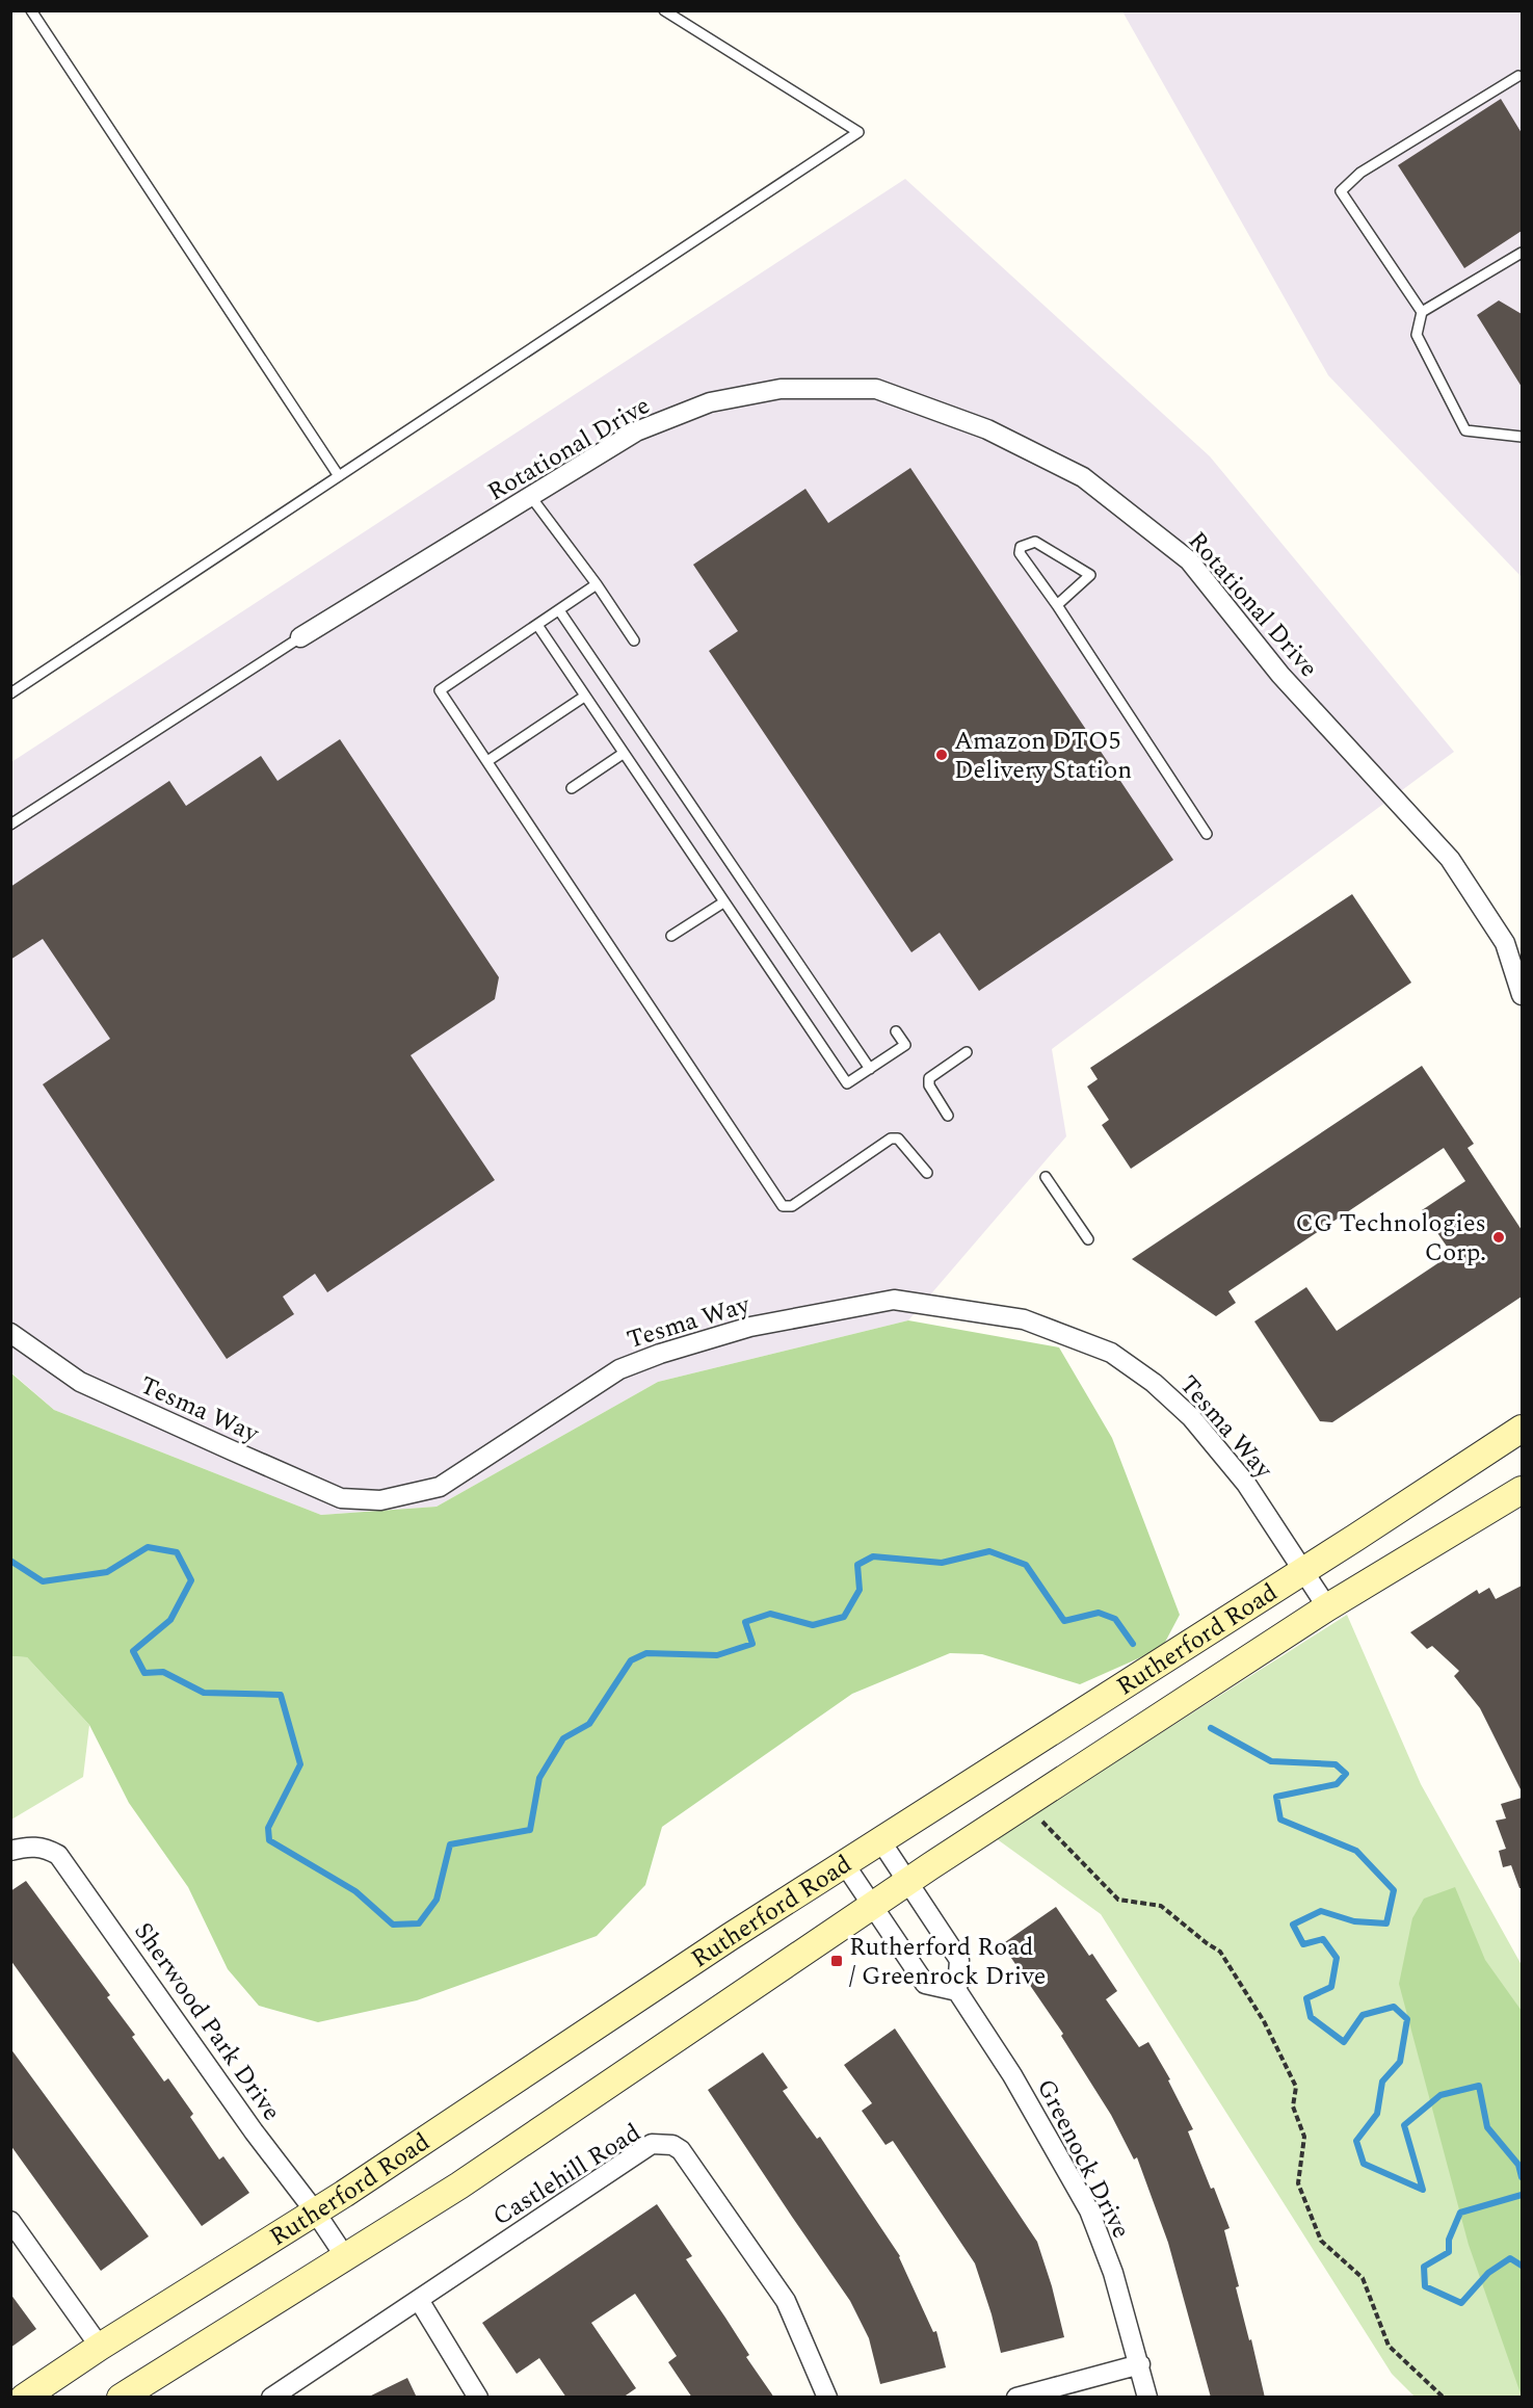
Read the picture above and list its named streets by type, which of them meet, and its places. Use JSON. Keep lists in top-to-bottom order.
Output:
{
  "streets": {
    "main road": ["Rutherford Road"],
    "street": [
      "Rotational Drive",
      "Tesma Way",
      "Sherwood Park Drive",
      "Greenock Drive",
      "Castlehill Road"
    ]
  },
  "crossings": [
    ["Tesma Way", "Rutherford Road"],
    ["Rutherford Road", "Sherwood Park Drive"]
  ],
  "places": {
    "other": ["Amazon DTO5 Delivery Station", "CG Technologies Corp."],
    "transit": ["Rutherford Road / Greenrock Drive"]
  }
}
